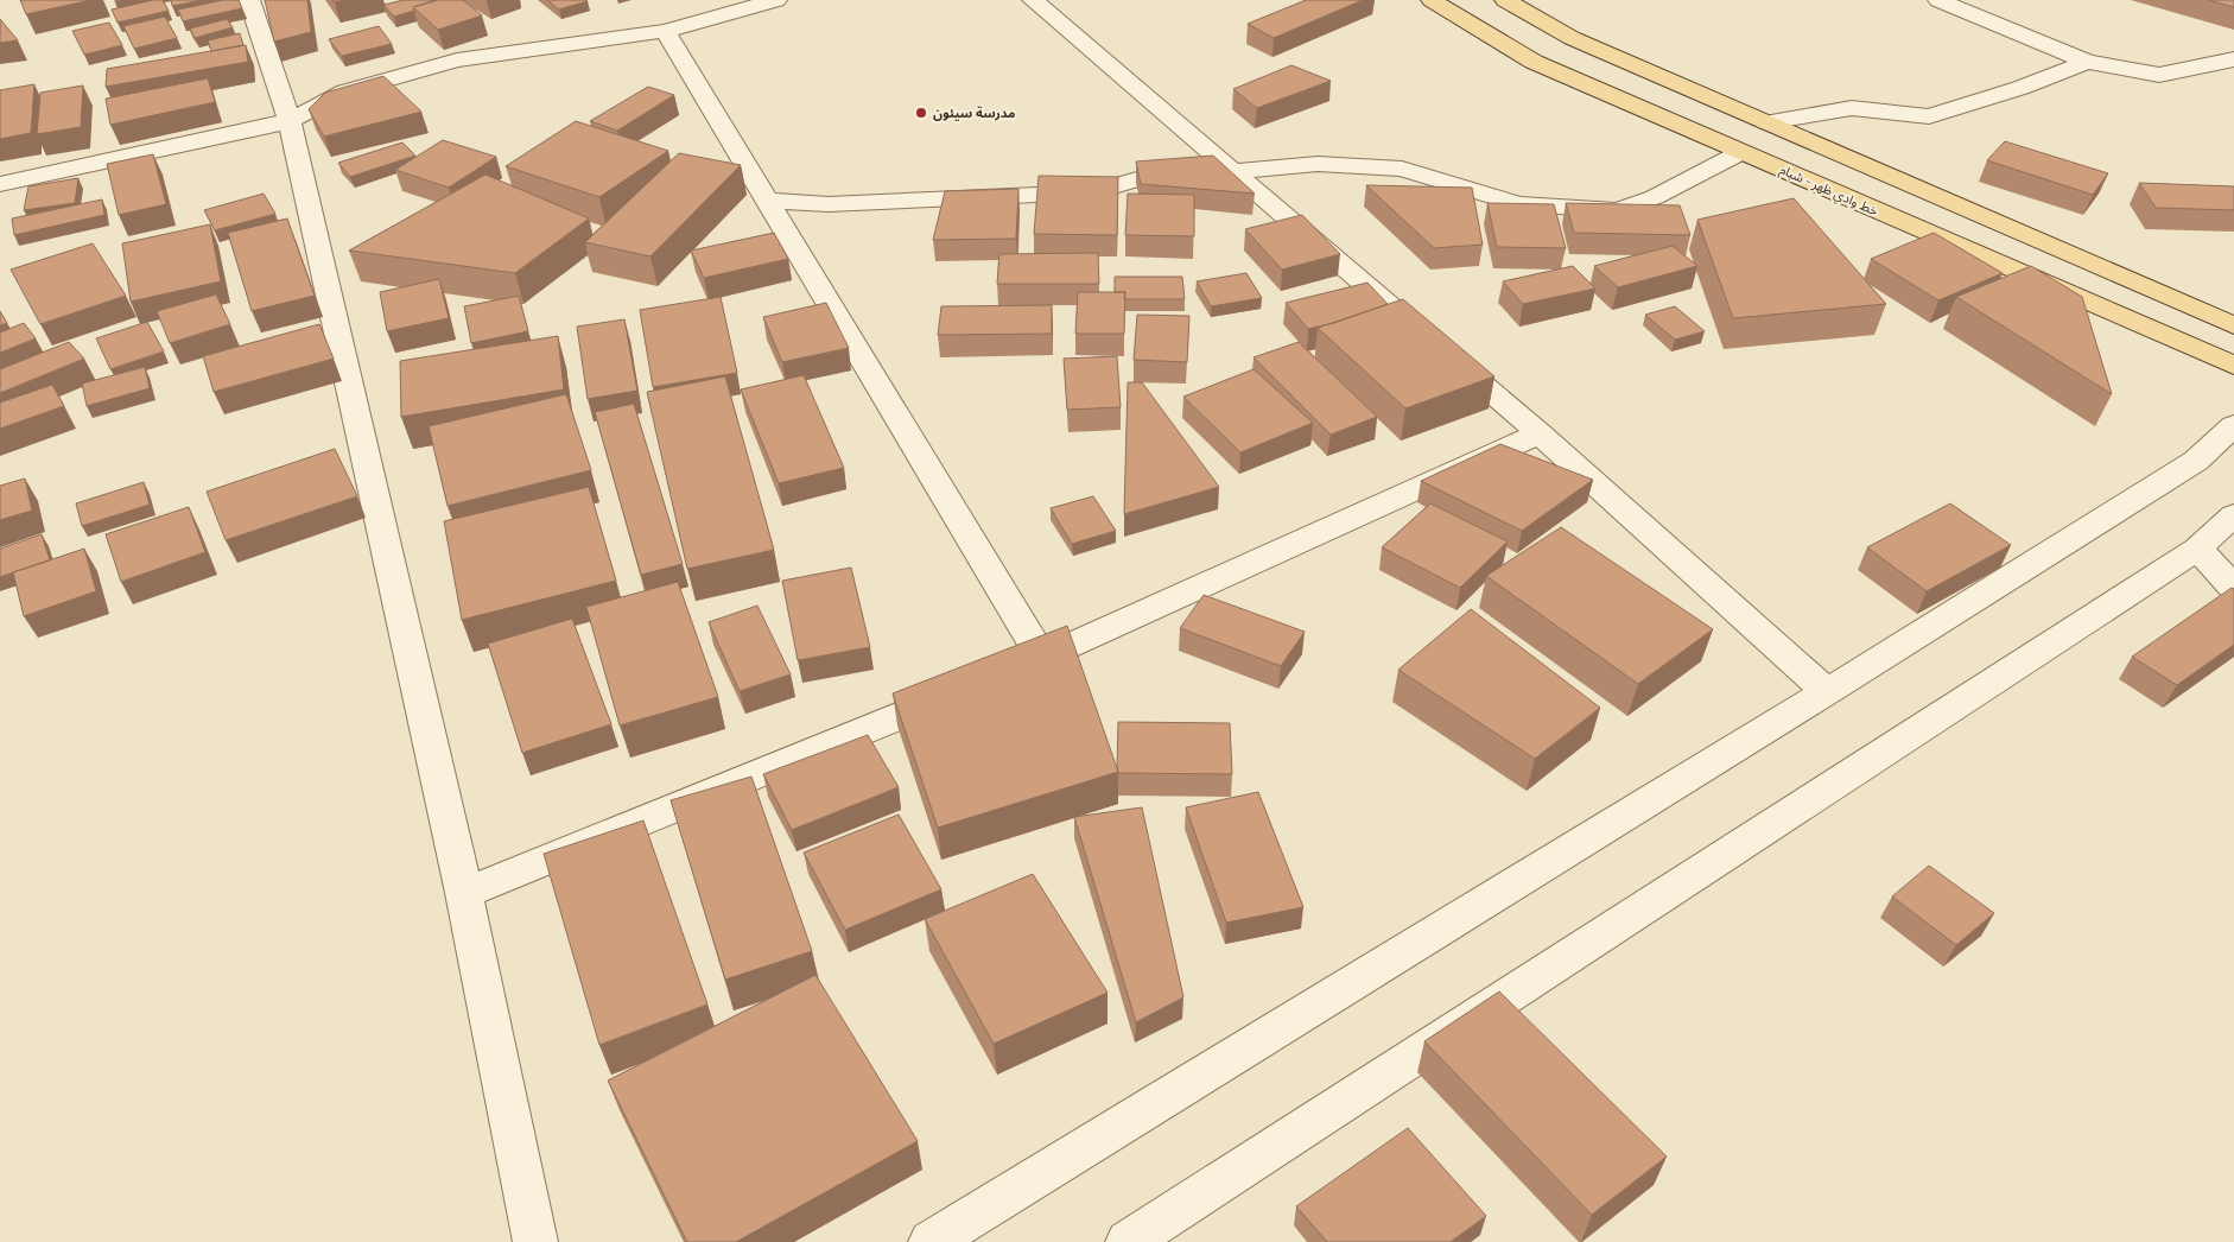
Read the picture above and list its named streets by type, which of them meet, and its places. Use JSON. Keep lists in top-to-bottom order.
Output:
{
  "streets": {
    "main road": ["خط وادي ظهر - شبام"]
  },
  "places": ["مدرسة سيئون"]
}
